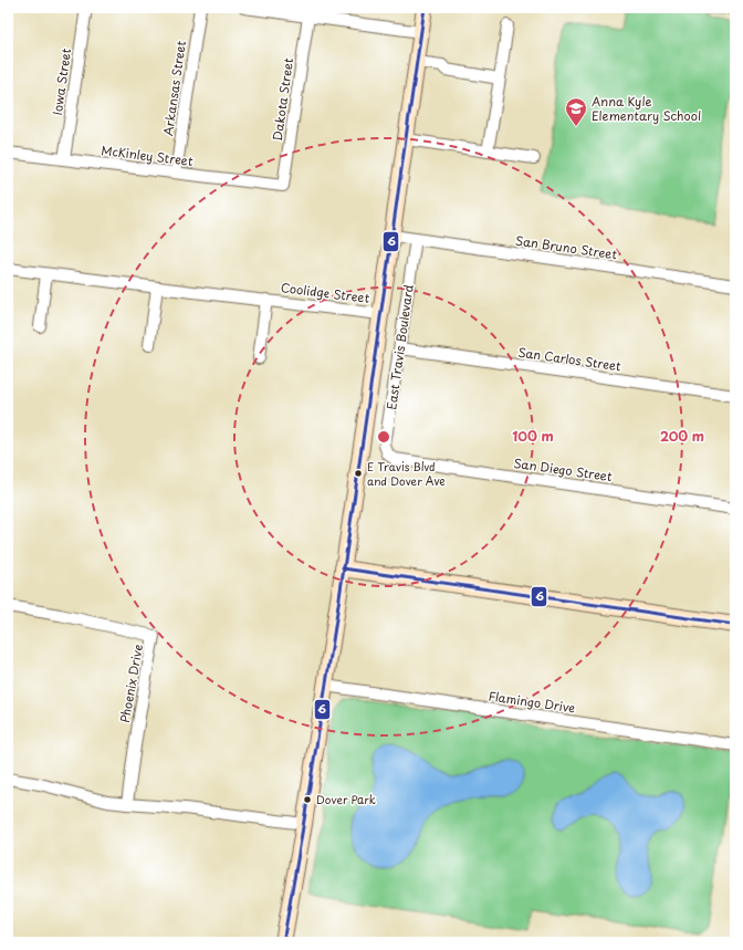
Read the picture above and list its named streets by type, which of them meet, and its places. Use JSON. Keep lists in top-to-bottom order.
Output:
{
  "streets": {
    "main road": ["East Travis Boulevard"],
    "street": [
      "Iowa Street",
      "Arkansas Street",
      "Dakota Street",
      "McKinley Street",
      "San Bruno Street",
      "Coolidge Street",
      "San Carlos Street",
      "San Diego Street",
      "Phoenix Drive",
      "Flamingo Drive"
    ]
  },
  "crossings": [
    ["Iowa Street", "McKinley Street"],
    ["Arkansas Street", "McKinley Street"],
    ["Dakota Street", "McKinley Street"],
    ["San Bruno Street", "East Travis Boulevard"],
    ["Coolidge Street", "East Travis Boulevard"],
    ["East Travis Boulevard", "San Carlos Street"],
    ["East Travis Boulevard", "San Diego Street"],
    ["East Travis Boulevard", "Flamingo Drive"]
  ],
  "places": {
    "school or university": ["Anna Kyle Elementary School"],
    "other": ["E Travis Blvd and Dover Ave", "Dover Park"]
  },
  "lines": ["transit line 6"],
  "rings": ["100 m", "200 m"]
}
